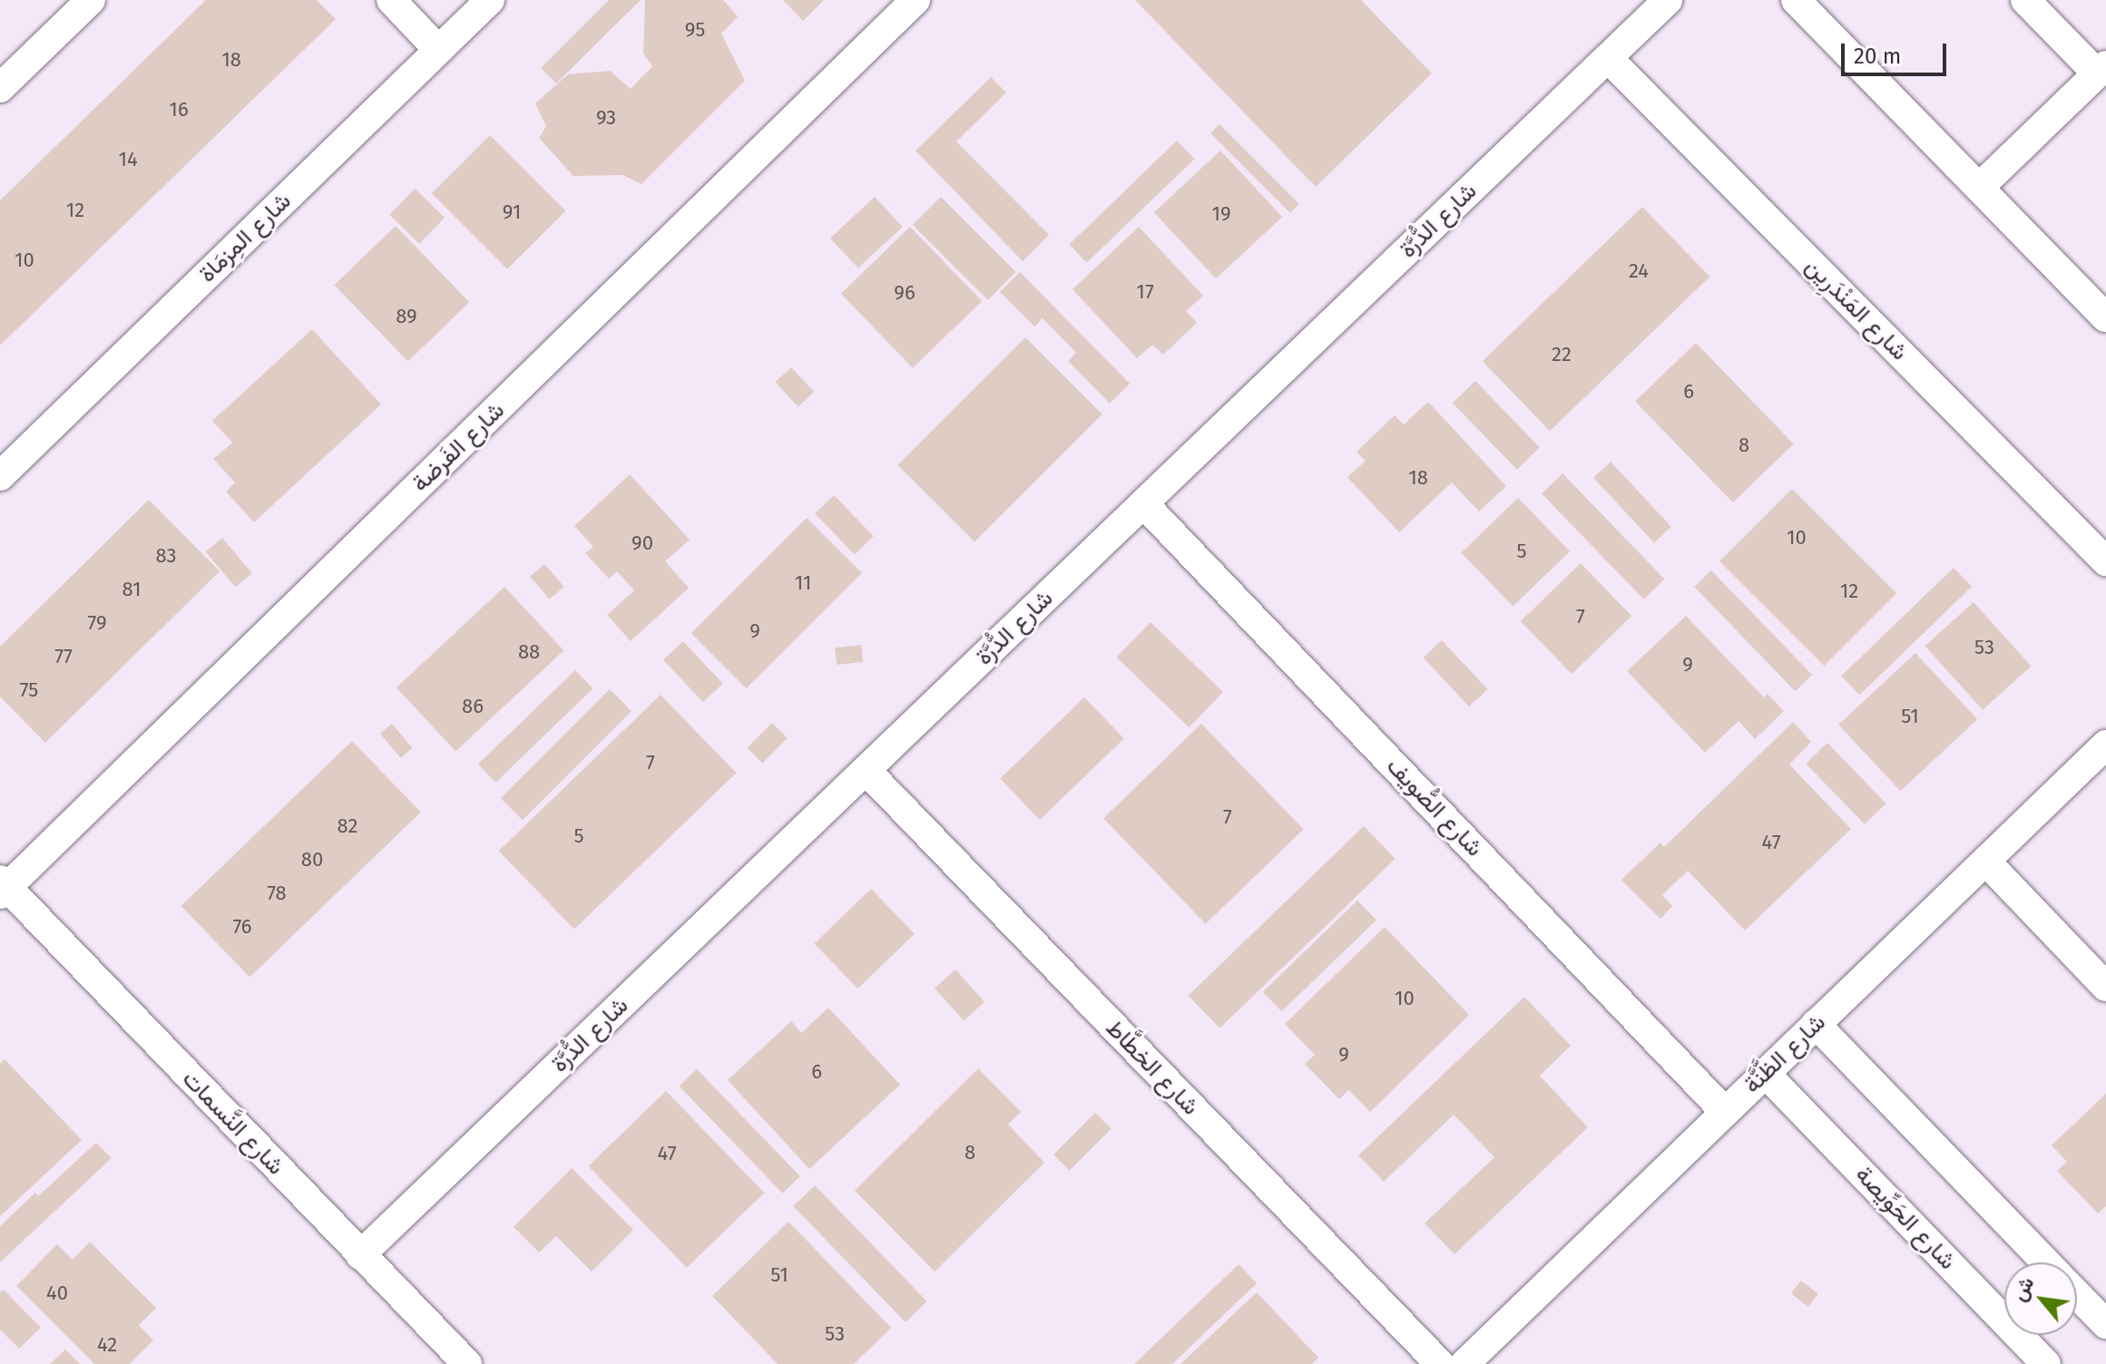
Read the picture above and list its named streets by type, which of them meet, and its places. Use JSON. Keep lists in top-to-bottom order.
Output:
{
  "streets": {
    "street": [
      "شارع الدُّرَّة",
      "شارع المِزمَاة",
      "شارع المَنْدَرِين",
      "شارع الفَرضة",
      "شارع الصُّويف",
      "شارع الظَّنَّة",
      "شارع الخطَّاط",
      "شارع النَّسمات",
      "شارع الحَوِّيصة"
    ]
  },
  "crossings": [
    ["شارع الدُّرَّة", "شارع المَنْدَرِين"],
    ["شارع الدُّرَّة", "شارع الصُّويف"],
    ["شارع الدُّرَّة", "شارع الخطَّاط"],
    ["شارع الدُّرَّة", "شارع النَّسمات"],
    ["شارع الفَرضة", "شارع النَّسمات"],
    ["شارع الصُّويف", "شارع الظَّنَّة"],
    ["شارع الظَّنَّة", "شارع الحَوِّيصة"]
  ],
  "house_numbers": [
    "95",
    "18",
    "16",
    "93",
    "14",
    "12",
    "91",
    "19",
    "10",
    "24",
    "17",
    "96",
    "89",
    "22",
    "6",
    "8",
    "18",
    "10",
    "90",
    "5",
    "83",
    "11",
    "81",
    "12",
    "7",
    "79",
    "9",
    "53",
    "88",
    "77",
    "9",
    "75",
    "86",
    "51",
    "7",
    "7",
    "82",
    "5",
    "47",
    "80",
    "78",
    "76",
    "10",
    "9",
    "6",
    "8",
    "47",
    "51",
    "40",
    "53",
    "42"
  ],
  "scale_bar": "20 m",
  "north": "top left"
}
